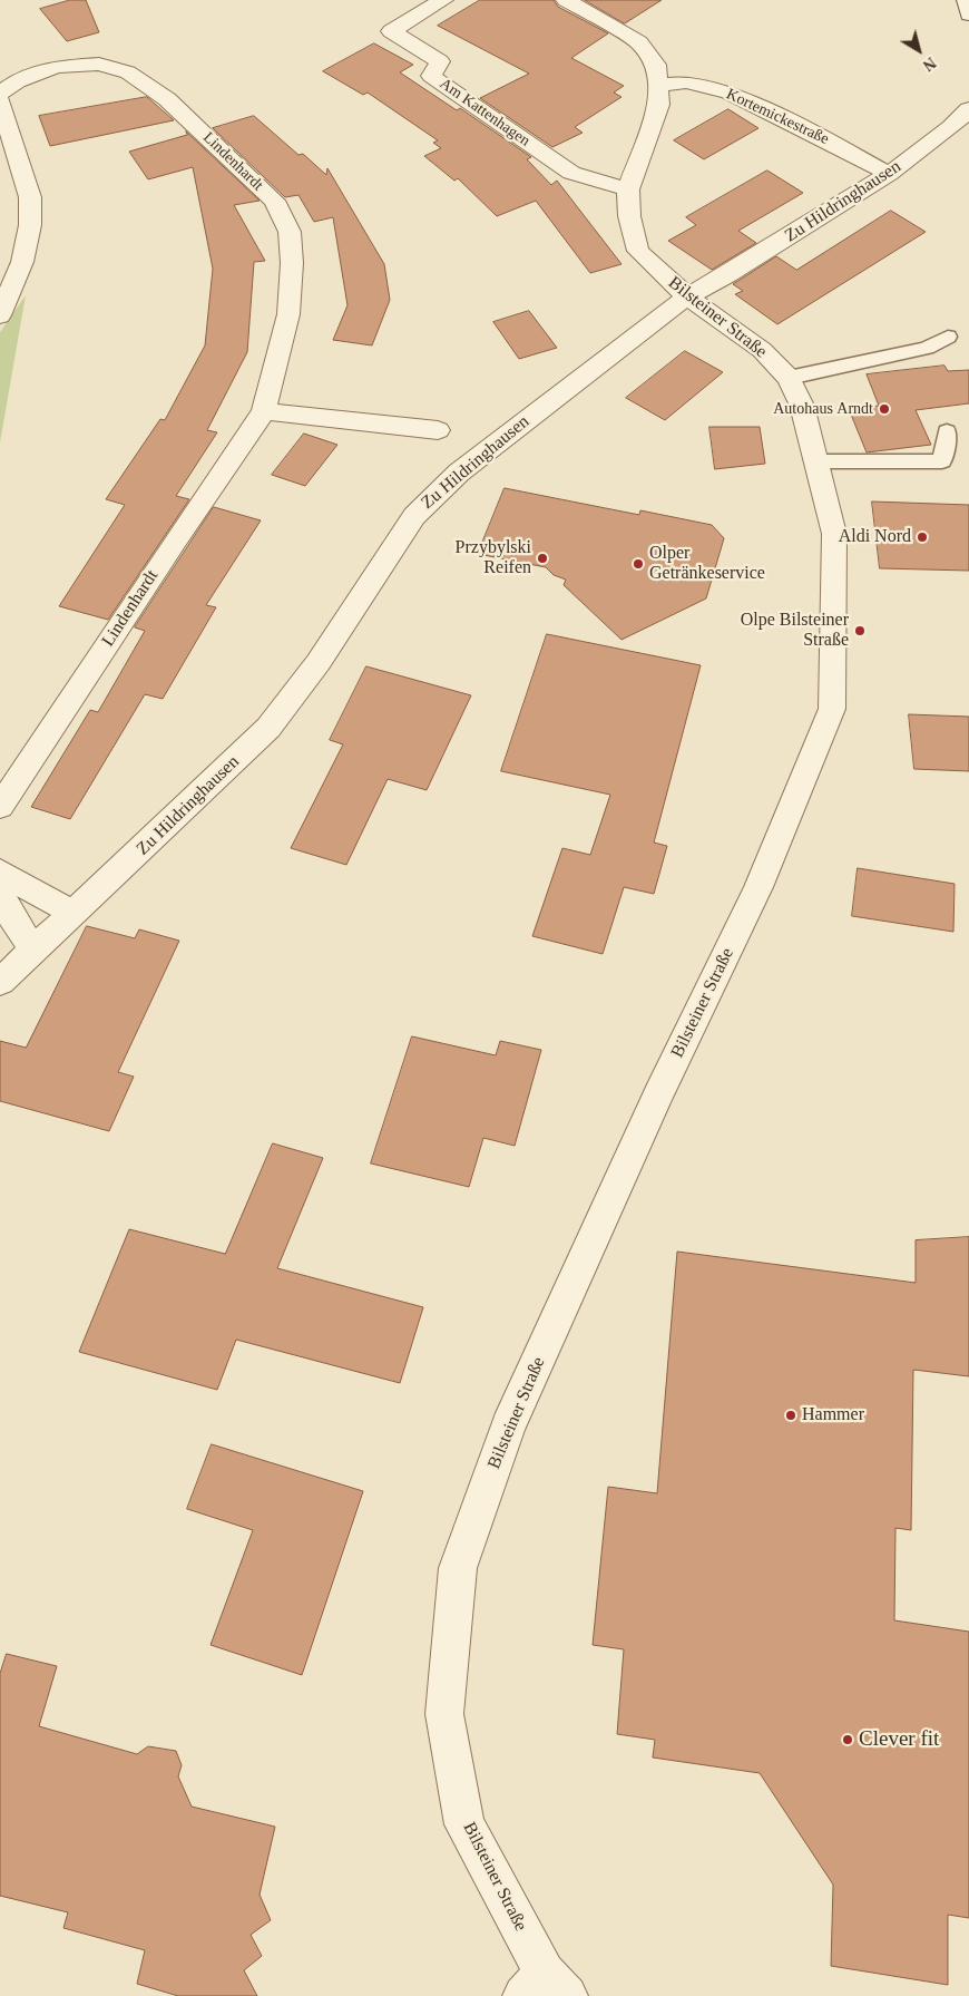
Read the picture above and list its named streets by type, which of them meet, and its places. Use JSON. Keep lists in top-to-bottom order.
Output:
{
  "streets": {
    "street": [
      "Am Kattenhagen",
      "Kortemickestraße",
      "Lindenhardt",
      "Zu Hildringhausen",
      "Bilsteiner Straße"
    ]
  },
  "crossings": [
    ["Am Kattenhagen", "Bilsteiner Straße"],
    ["Kortemickestraße", "Zu Hildringhausen"],
    ["Kortemickestraße", "Bilsteiner Straße"],
    ["Zu Hildringhausen", "Bilsteiner Straße"]
  ],
  "places": [
    "Autohaus Arndt",
    "Aldi Nord",
    "Przybylski Reifen",
    "Olper Getränkeservice",
    "Olpe Bilsteiner Straße",
    "Hammer",
    "Clever fit"
  ],
  "north": "bottom right"
}
